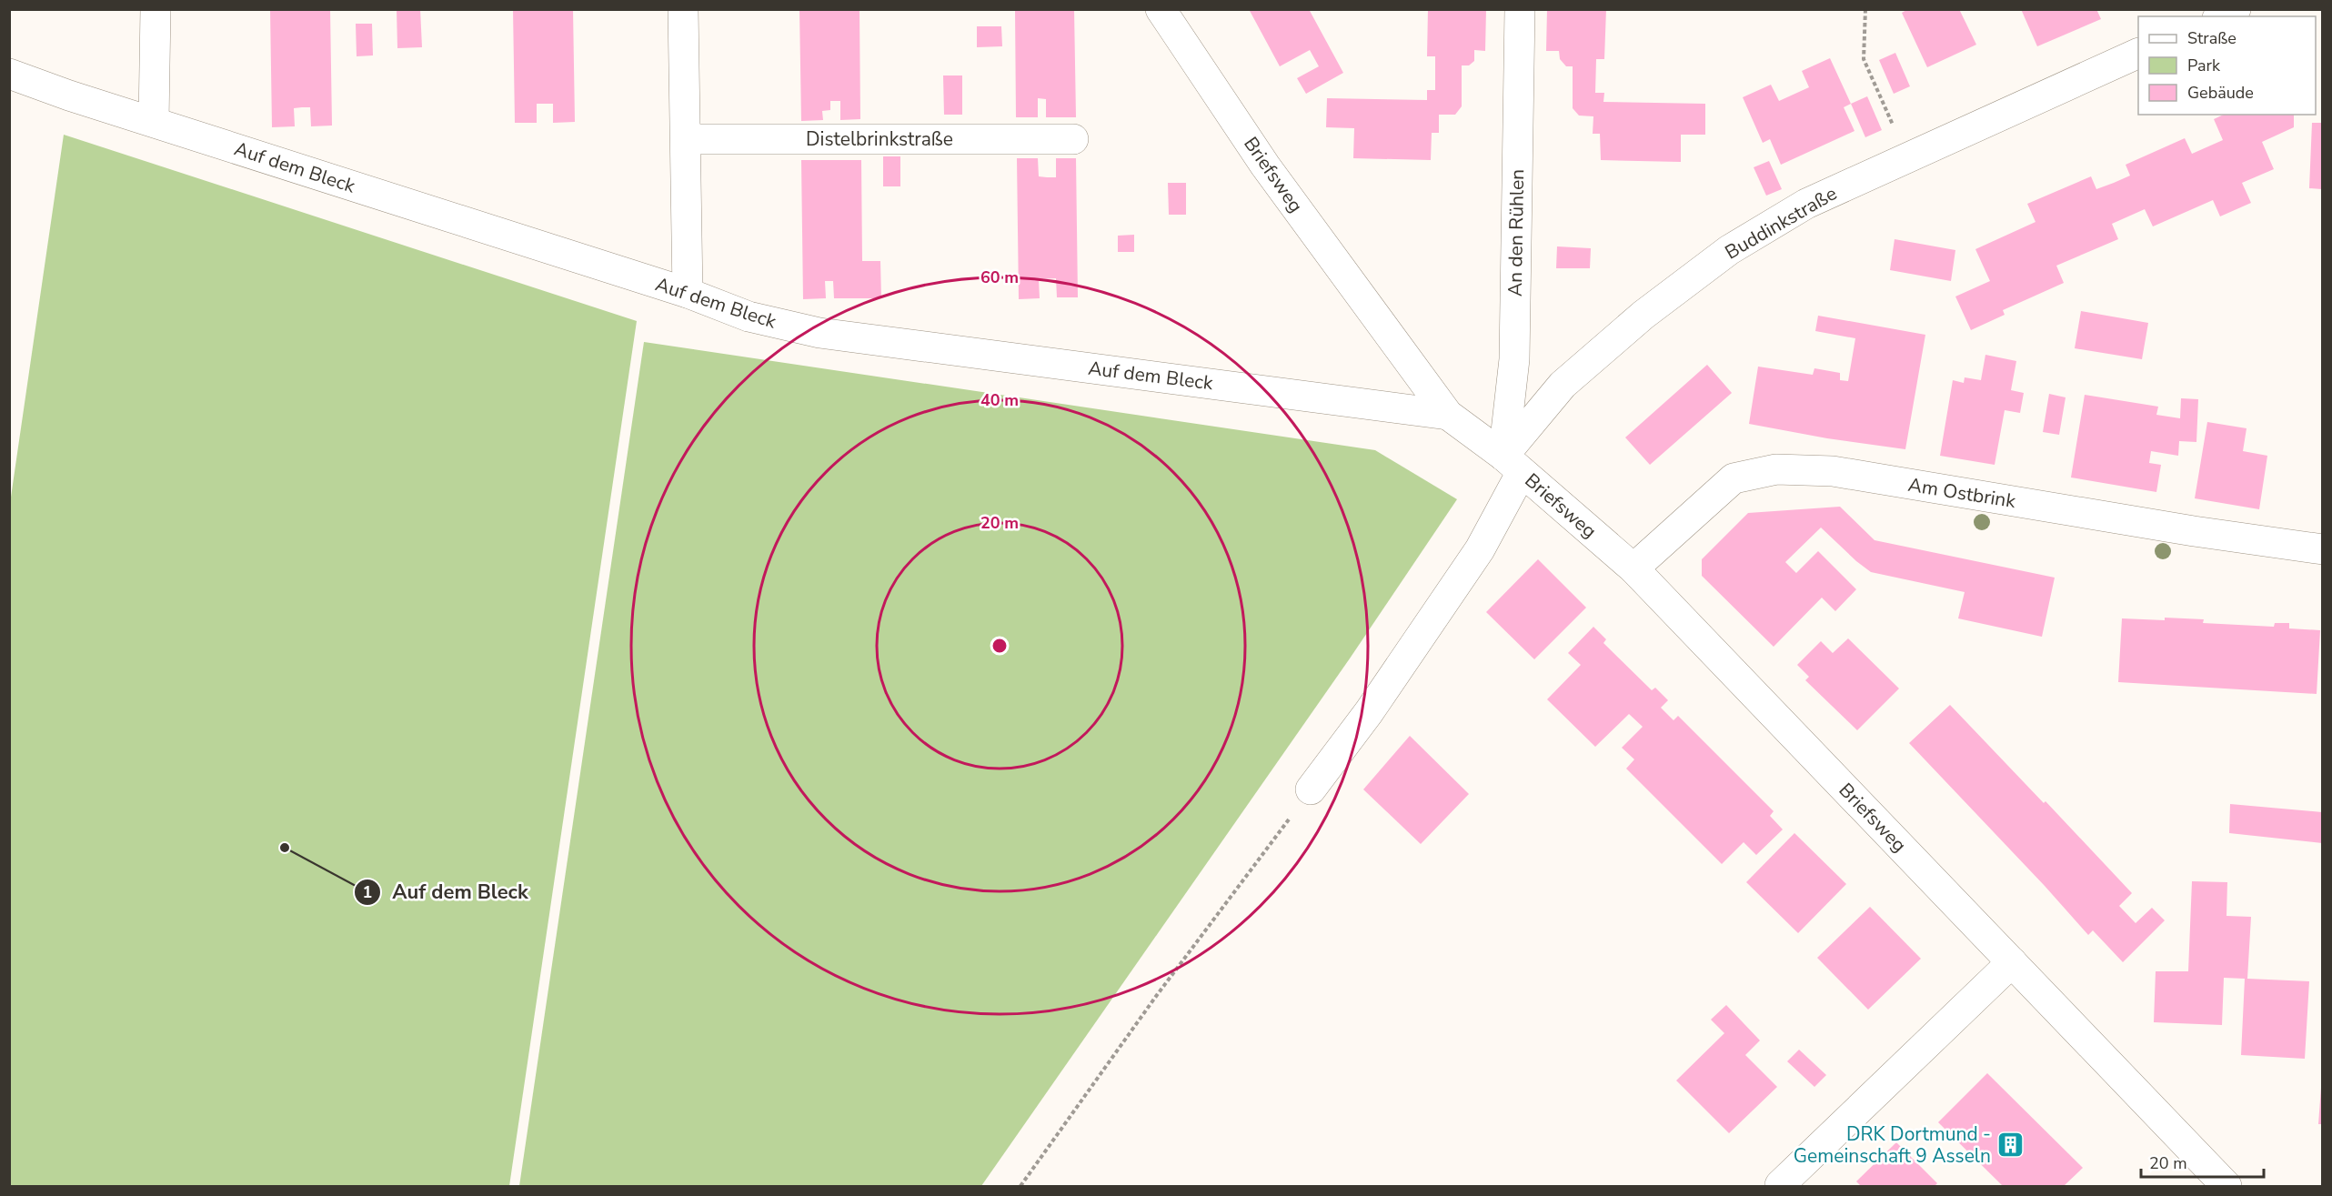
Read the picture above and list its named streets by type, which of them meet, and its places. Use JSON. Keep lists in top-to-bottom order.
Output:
{
  "streets": {
    "street": [
      "Distelbrinkstraße",
      "Auf dem Bleck",
      "Briefsweg",
      "Buddinkstraße",
      "An den Rühlen",
      "Am Ostbrink"
    ]
  },
  "crossings": [
    ["Auf dem Bleck", "Briefsweg"],
    ["Briefsweg", "Buddinkstraße"],
    ["Briefsweg", "An den Rühlen"],
    ["Briefsweg", "Am Ostbrink"],
    ["Buddinkstraße", "An den Rühlen"]
  ],
  "places": {
    "other": ["Auf dem Bleck"],
    "building": ["DRK Dortmund - Gemeinschaft 9 Asseln"]
  },
  "legend": ["Straße", "Park", "Gebäude"],
  "scale_bar": "20 m",
  "rings": ["60 m", "40 m", "20 m"]
}
